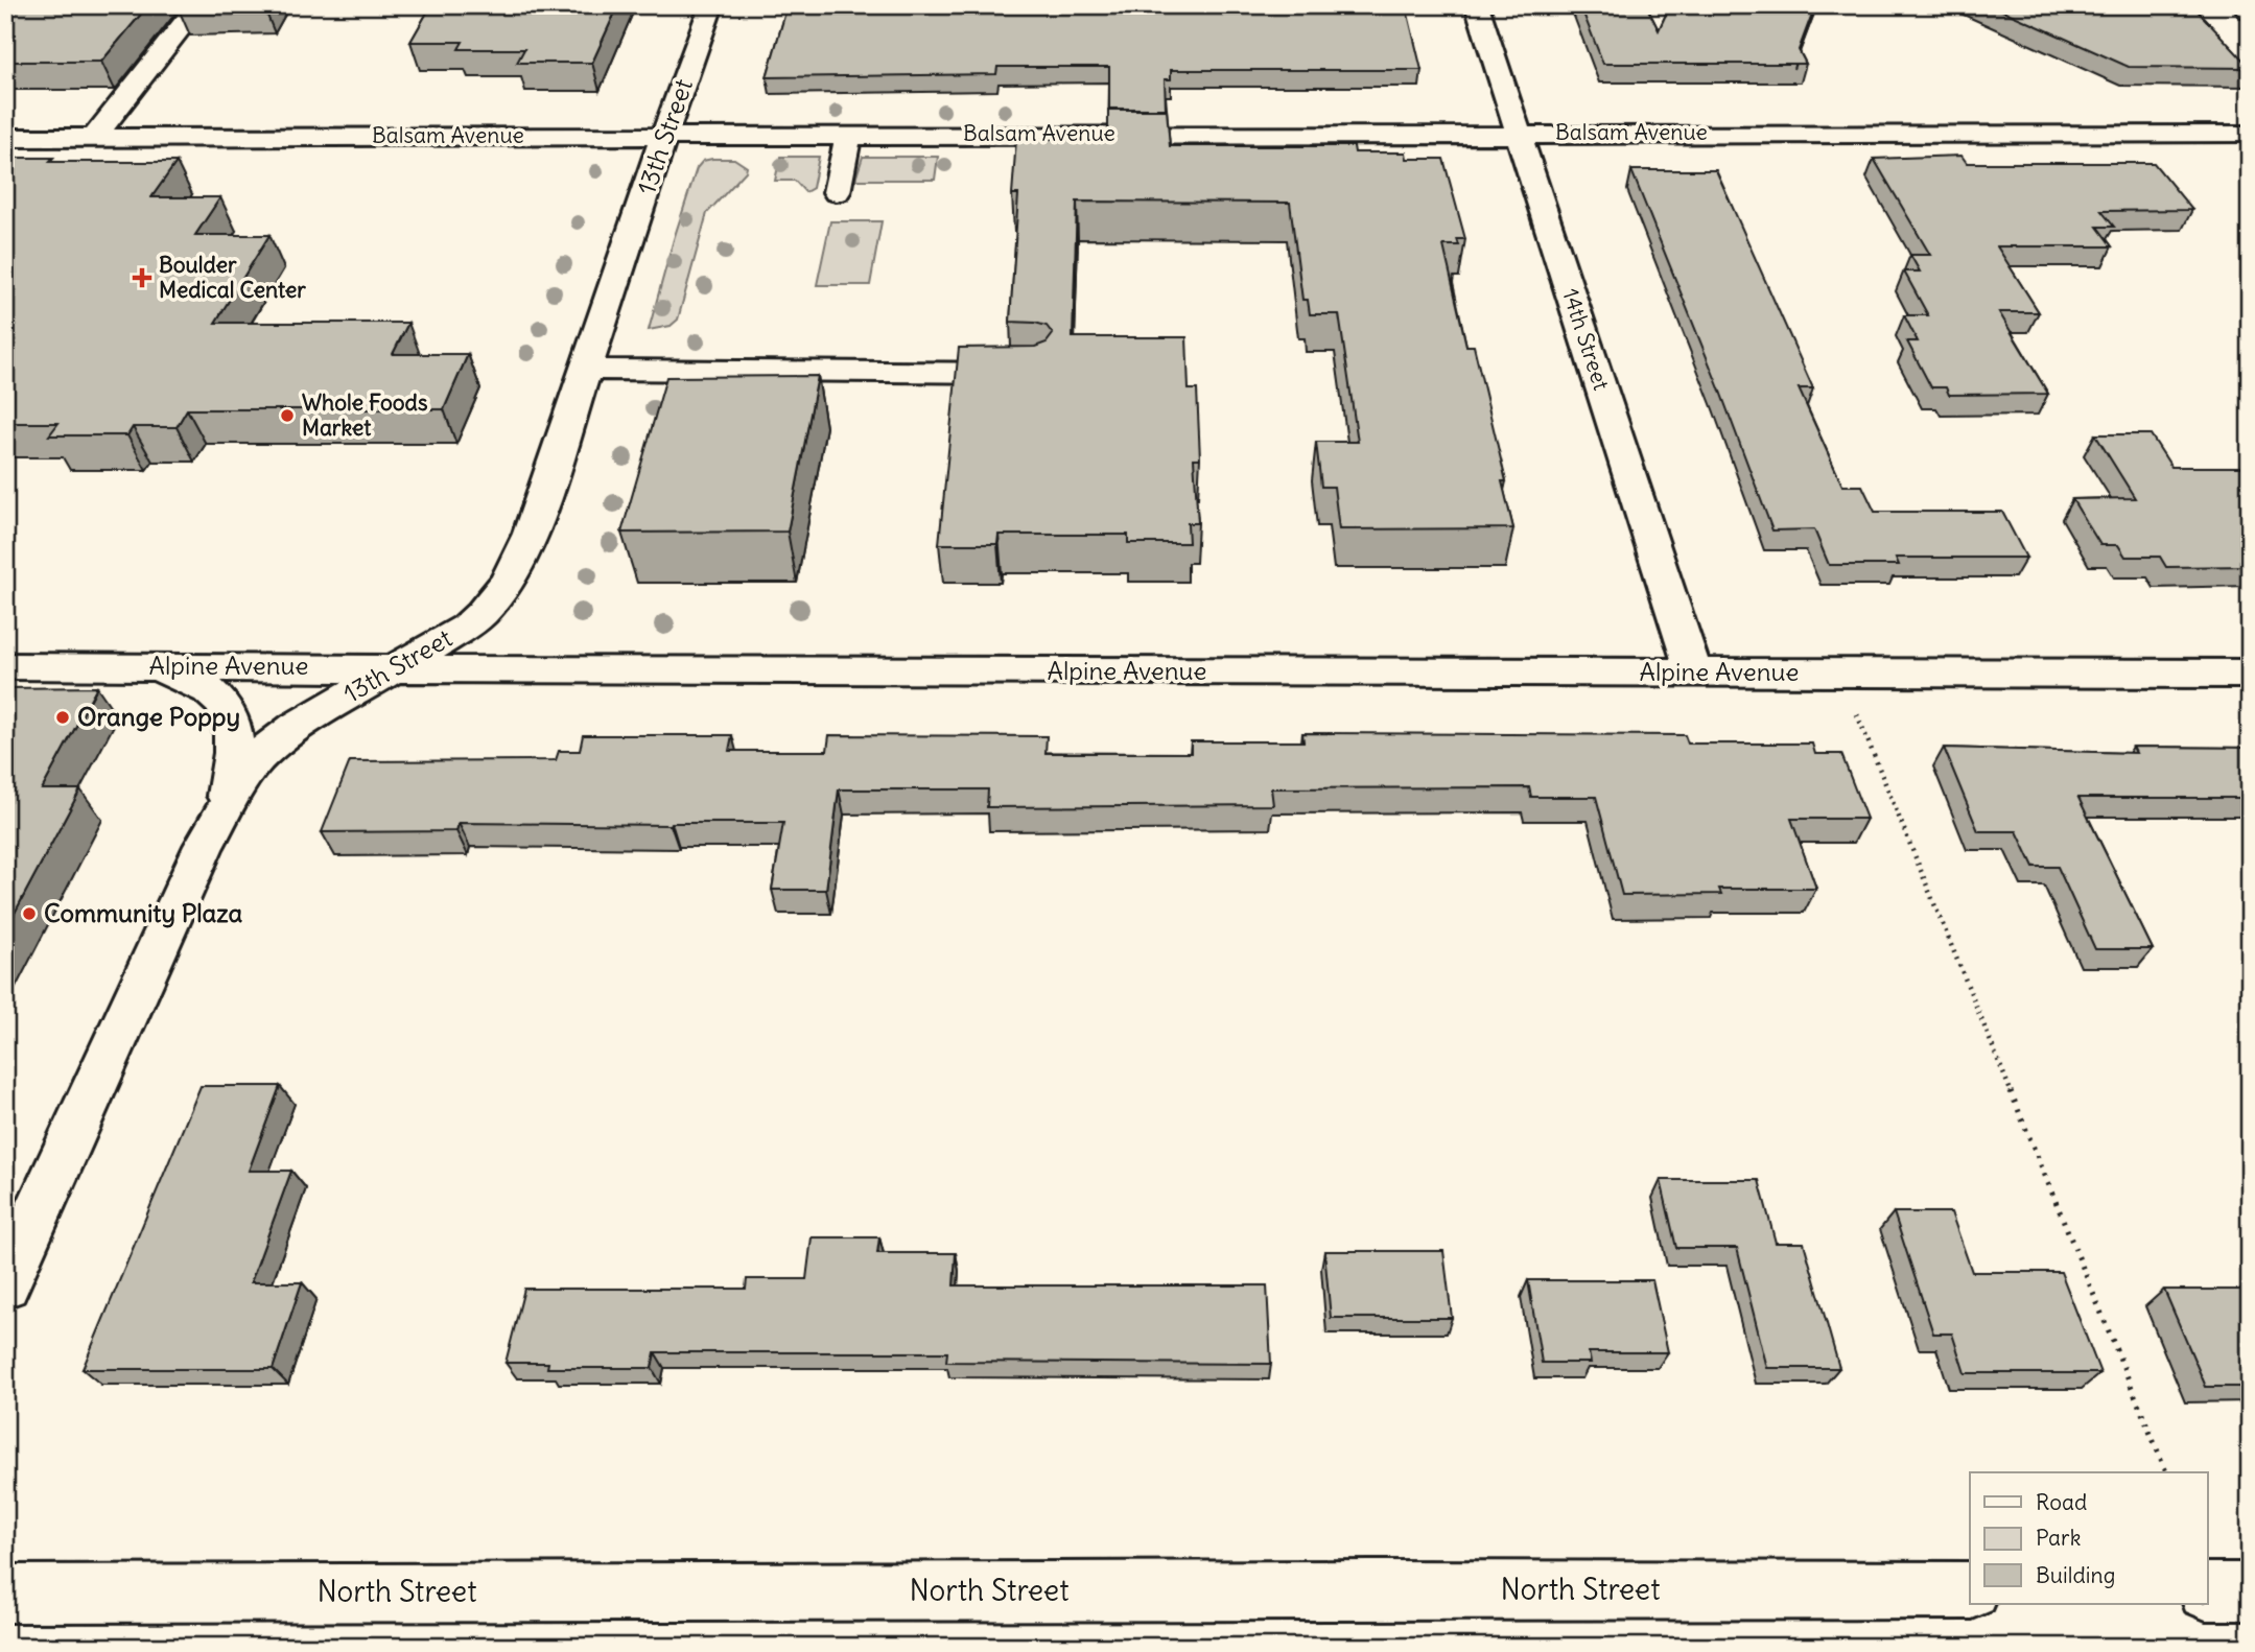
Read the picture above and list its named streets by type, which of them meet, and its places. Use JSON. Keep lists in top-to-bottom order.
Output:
{
  "streets": {
    "street": [
      "Balsam Avenue",
      "13th Street",
      "14th Street",
      "Alpine Avenue",
      "North Street"
    ]
  },
  "crossings": [
    ["Balsam Avenue", "13th Street"],
    ["Balsam Avenue", "14th Street"],
    ["13th Street", "Alpine Avenue"],
    ["14th Street", "Alpine Avenue"]
  ],
  "places": {
    "health": ["Boulder Medical Center"],
    "other": ["Whole Foods Market", "Orange Poppy", "Community Plaza"]
  },
  "legend": ["Road", "Park", "Building"]
}
